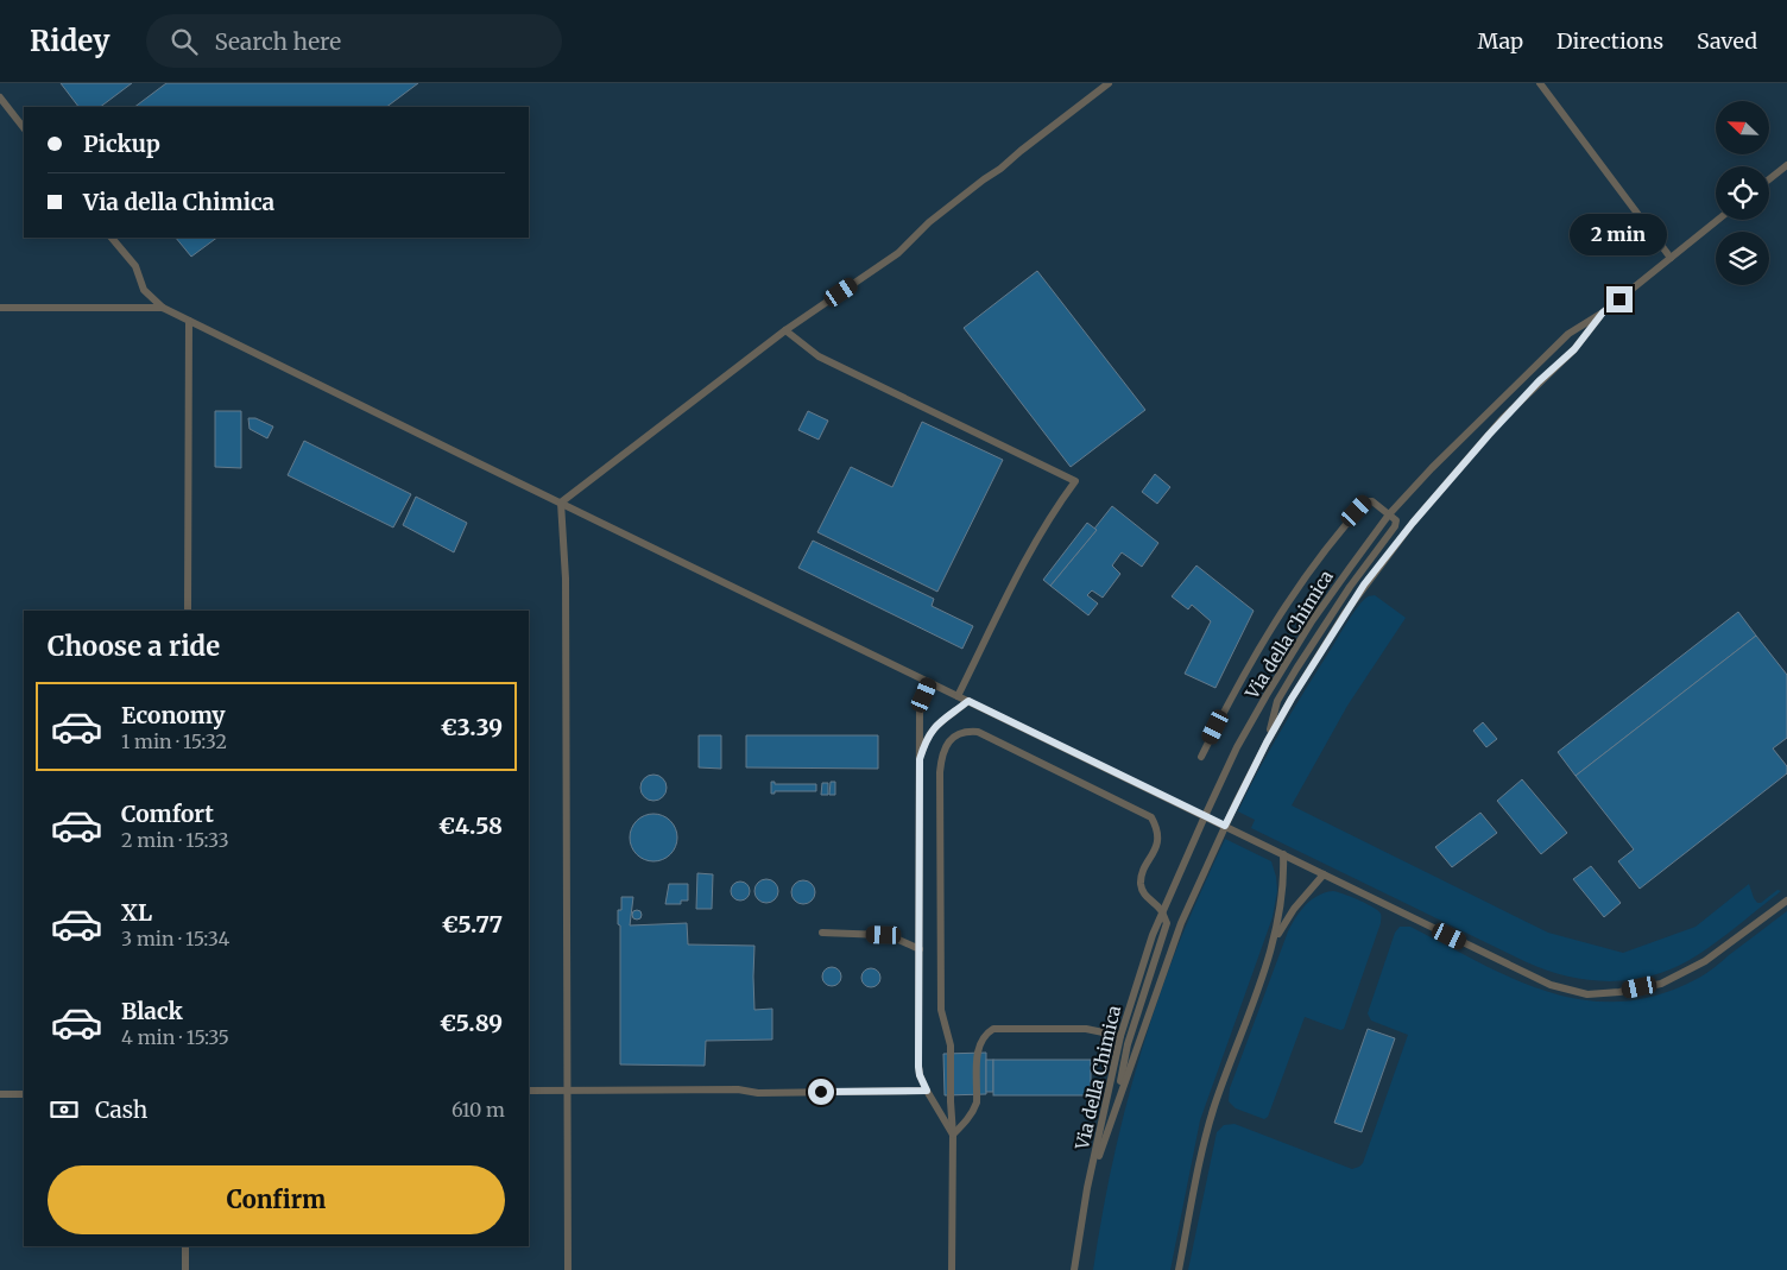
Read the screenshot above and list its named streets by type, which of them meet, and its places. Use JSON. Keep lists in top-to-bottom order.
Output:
{
  "streets": {
    "lane": ["Via della Chimica"]
  },
  "north": "top left",
  "page": {
    "header": "Ridey",
    "search": "Search here",
    "nav": ["Map", "Directions", "Saved"],
    "banner": ["Pickup", "Via della Chimica"],
    "bubble": "2 min",
    "heading": "Choose a ride",
    "list": [
      {
        "name": "Economy",
        "note": "1 min · 15:32",
        "value": "€3.39"
      },
      {
        "name": "Comfort",
        "note": "2 min · 15:33",
        "value": "€4.58"
      },
      {
        "name": "XL",
        "note": "3 min · 15:34",
        "value": "€5.77"
      },
      {
        "name": "Black",
        "note": "4 min · 15:35",
        "value": "€5.89"
      }
    ],
    "pay": ["Cash", "610 m"],
    "buttons": "Confirm"
  }
}
